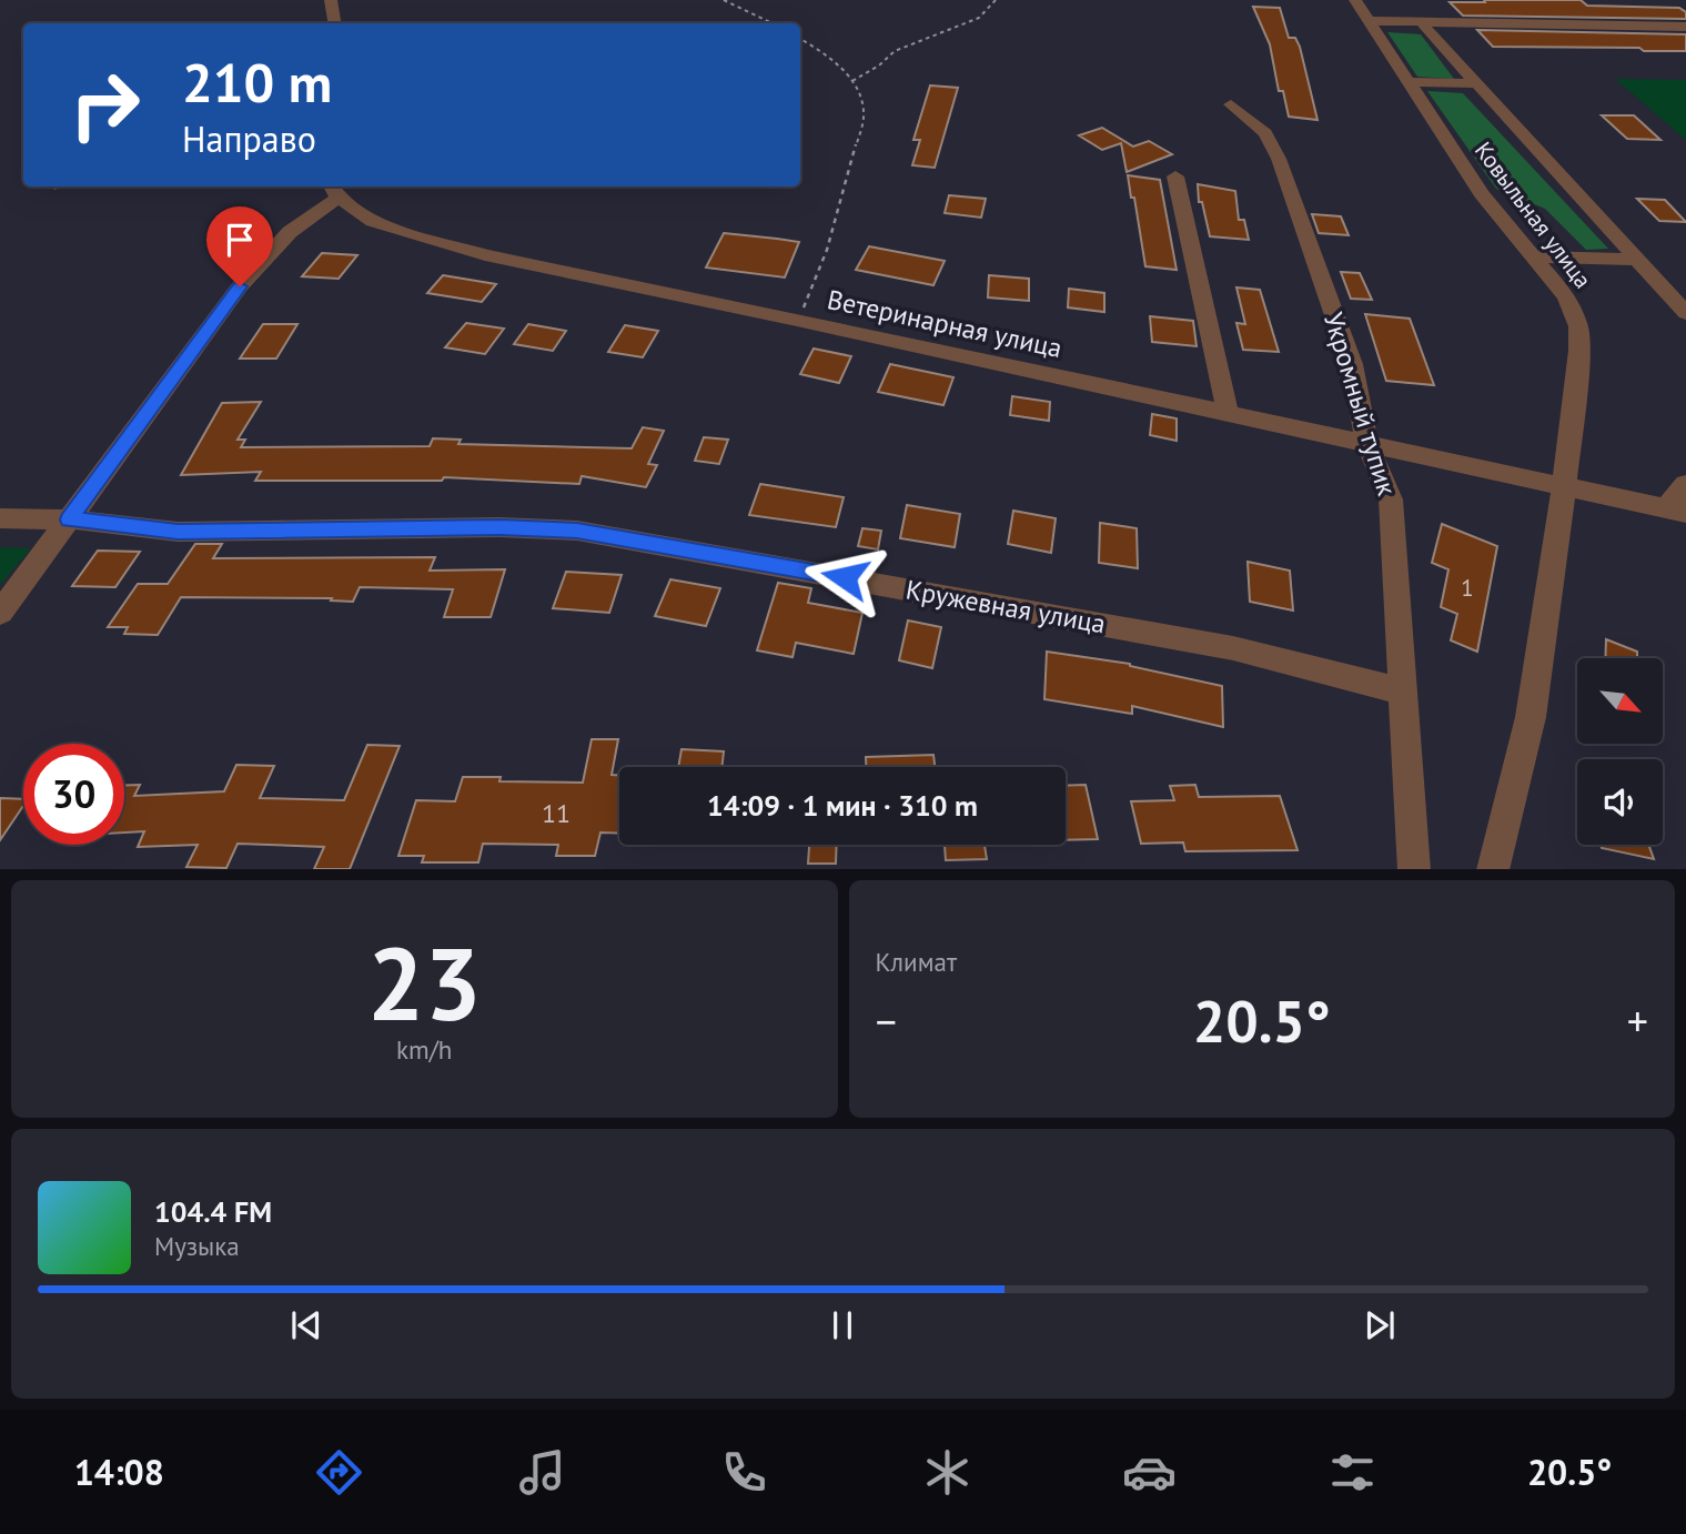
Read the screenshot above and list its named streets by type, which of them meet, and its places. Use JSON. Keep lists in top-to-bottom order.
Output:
{
  "streets": {
    "street": [
      "Ковыльная улица",
      "Ветеринарная улица",
      "Укромный тупик",
      "Кружевная улица"
    ]
  },
  "crossings": [
    ["Ковыльная улица", "Ветеринарная улица"],
    ["Ветеринарная улица", "Укромный тупик"],
    ["Укромный тупик", "Кружевная улица"]
  ],
  "house_numbers": ["1", "11"],
  "north": "bottom right",
  "page": {
    "turn": ["210 m", "Направо"],
    "limit": "30",
    "trip": "14:09 · 1 мин · 310 m",
    "tile": [
      ["23", "km/h"],
      "Климат"
    ],
    "heat": ["−", "20.5°", "+"],
    "song": ["104.4 FM", "Музыка"],
    "tabs": ["14:08", "20.5°"]
  }
}
